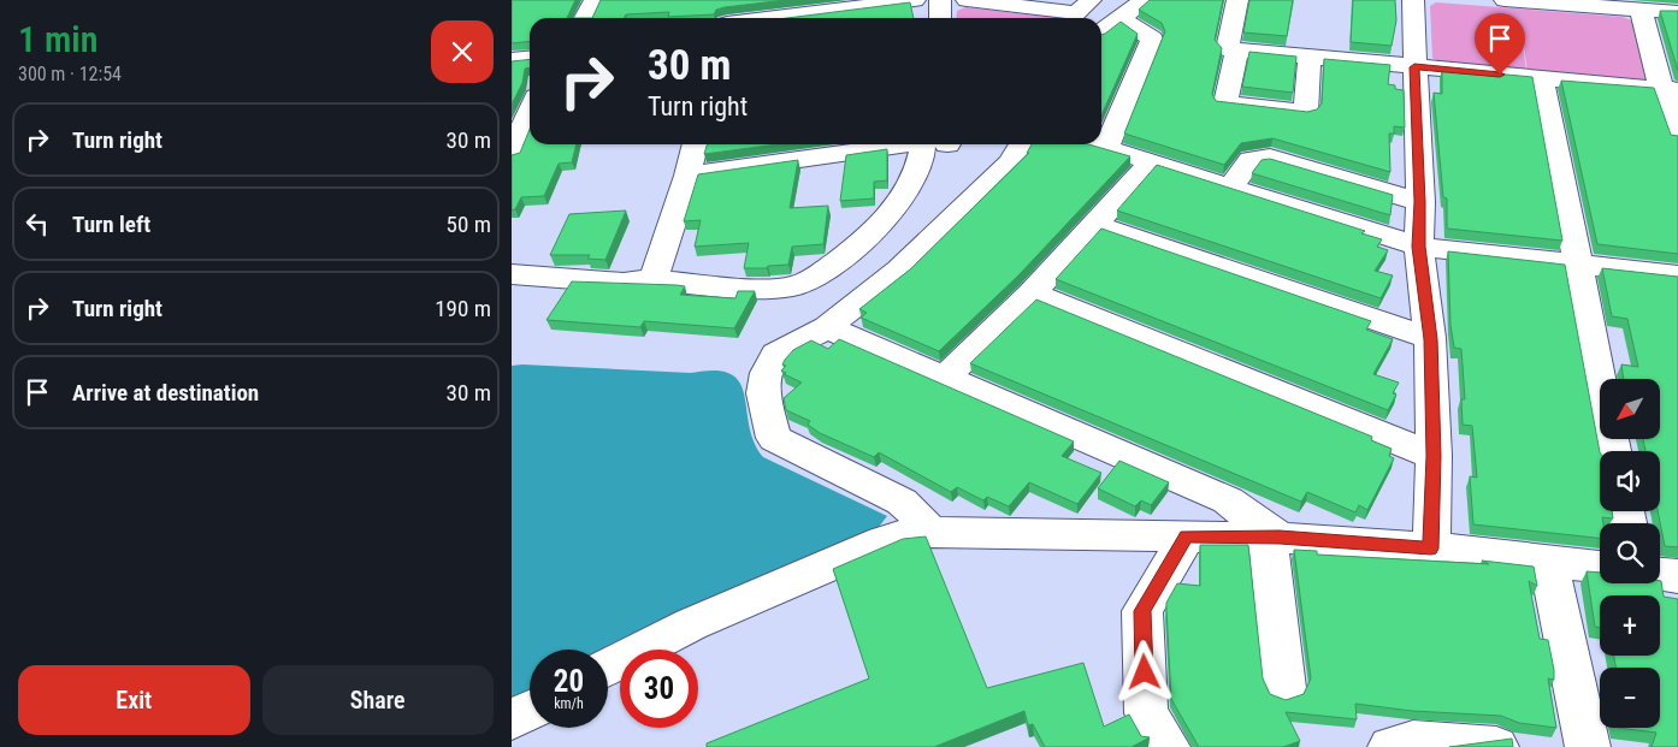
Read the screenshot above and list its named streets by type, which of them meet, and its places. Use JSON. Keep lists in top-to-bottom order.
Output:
{
  "north": "bottom left",
  "page": {
    "heading": ["1 min", "300 m · 12:54"],
    "turn": ["30 m", "Turn right"],
    "list": [
      {
        "name": "Turn right",
        "value": "30 m"
      },
      {
        "name": "Turn left",
        "value": "50 m"
      },
      {
        "name": "Turn right",
        "value": "190 m"
      },
      {
        "name": "Arrive at destination",
        "value": "30 m"
      }
    ],
    "map_buttons": ["+", "−"],
    "speed": "20 km/h",
    "limit": "30",
    "buttons": ["Exit", "Share"]
  }
}
